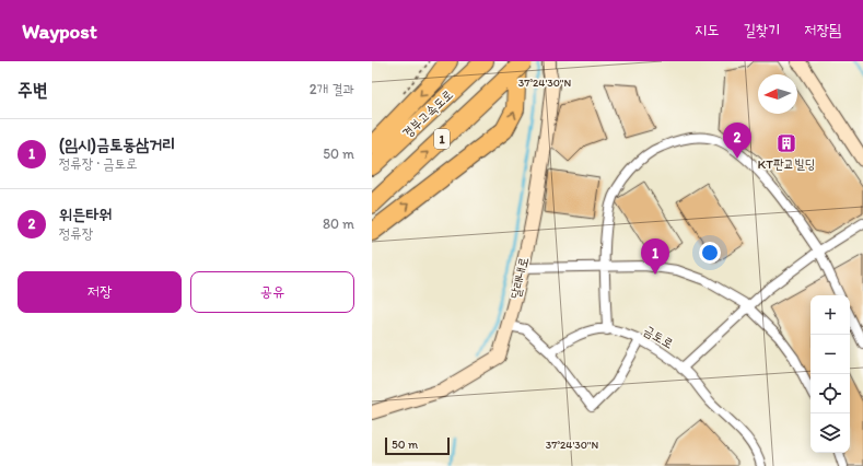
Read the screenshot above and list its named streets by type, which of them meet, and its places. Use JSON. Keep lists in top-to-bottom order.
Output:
{
  "streets": {
    "highway": ["경부고속도로", "1"],
    "street": ["달래내로", "금토로"]
  },
  "places": {
    "building": ["KT판교빌딩"]
  },
  "scale_bar": "50 m",
  "north": "left",
  "page": {
    "header": "Waypost",
    "nav": ["지도", "길찾기", "저장됨"],
    "heading": ["주변", "2개 결과"],
    "list": [
      {
        "mark": "1",
        "name": "(임시)금토동삼거리",
        "note": "정류장 · 금토로",
        "value": "50 m"
      },
      {
        "mark": "2",
        "name": "위든타워",
        "note": "정류장",
        "value": "80 m"
      }
    ],
    "pins": ["2", "1"],
    "buttons": ["저장", "공유"],
    "map_buttons": ["+", "−"],
    "scale": "50 m"
  },
  "coordinates": ["37°24'30\"N"]
}
